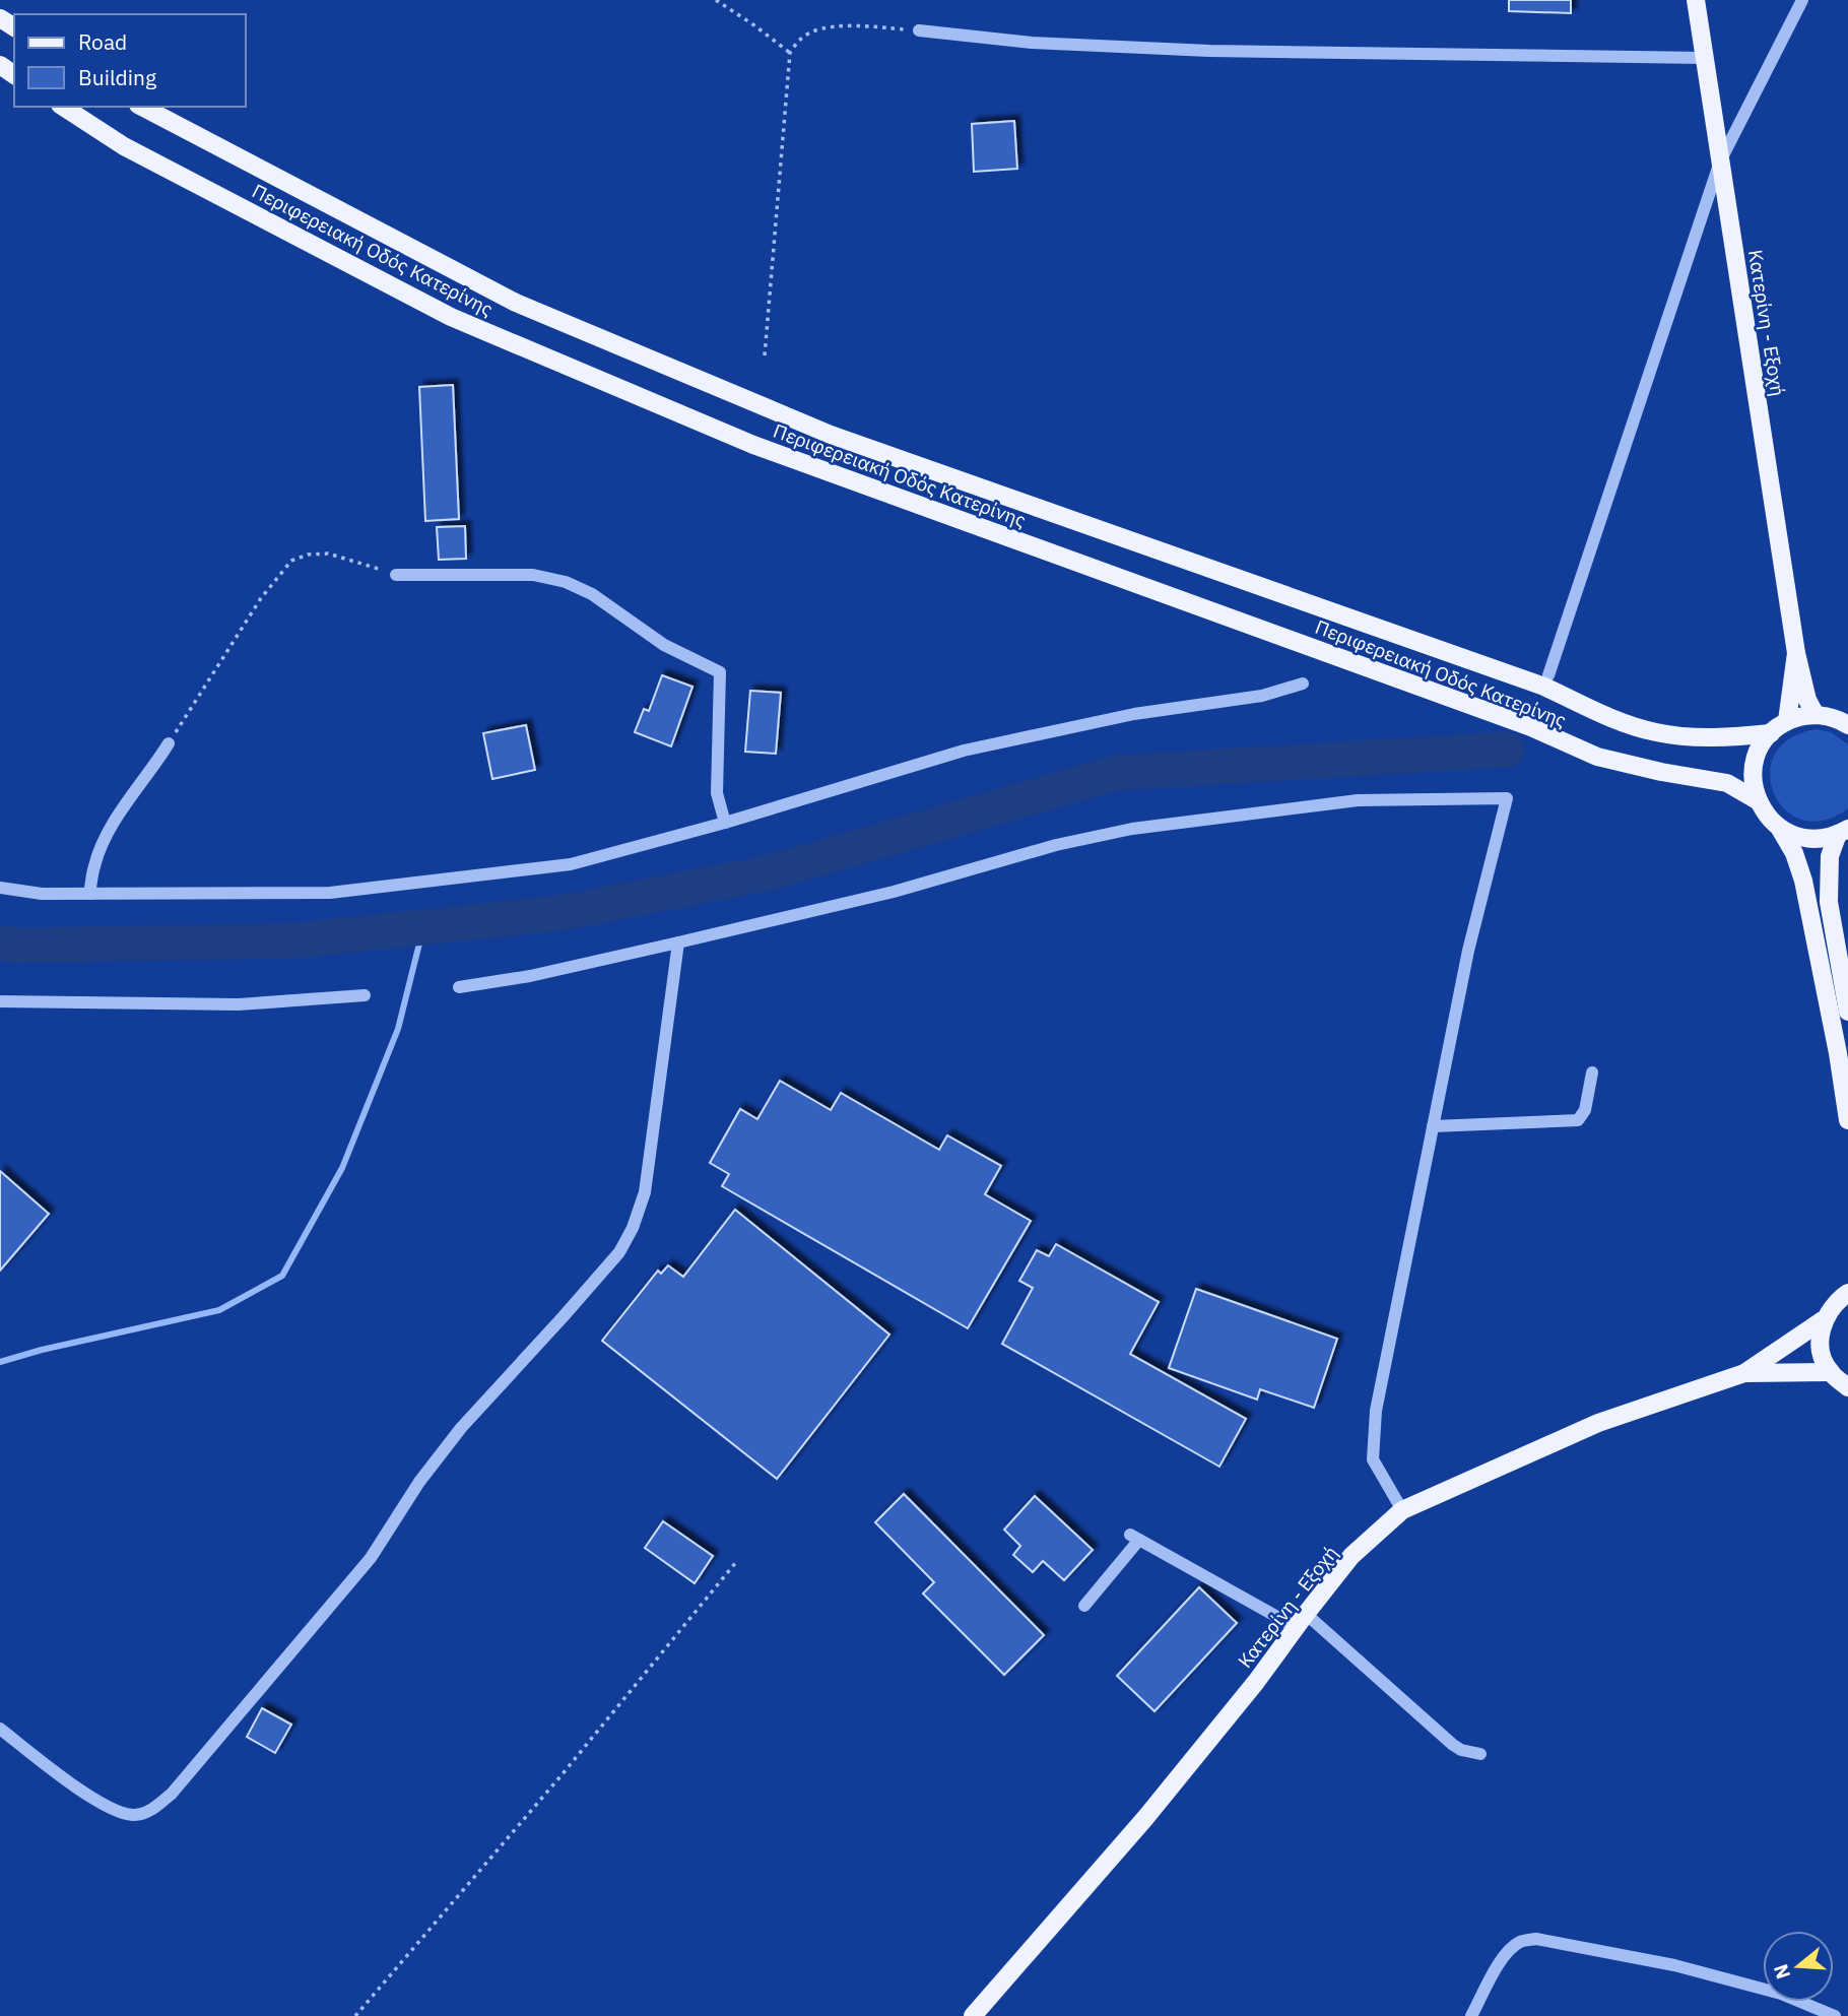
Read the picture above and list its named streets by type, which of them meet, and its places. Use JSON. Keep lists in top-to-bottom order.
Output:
{
  "streets": {
    "main road": ["Περιφερειακή Οδός Κατερίνης", "Κατερίνη - Εξοχή"]
  },
  "legend": ["Road", "Building"],
  "north": "left"
}
